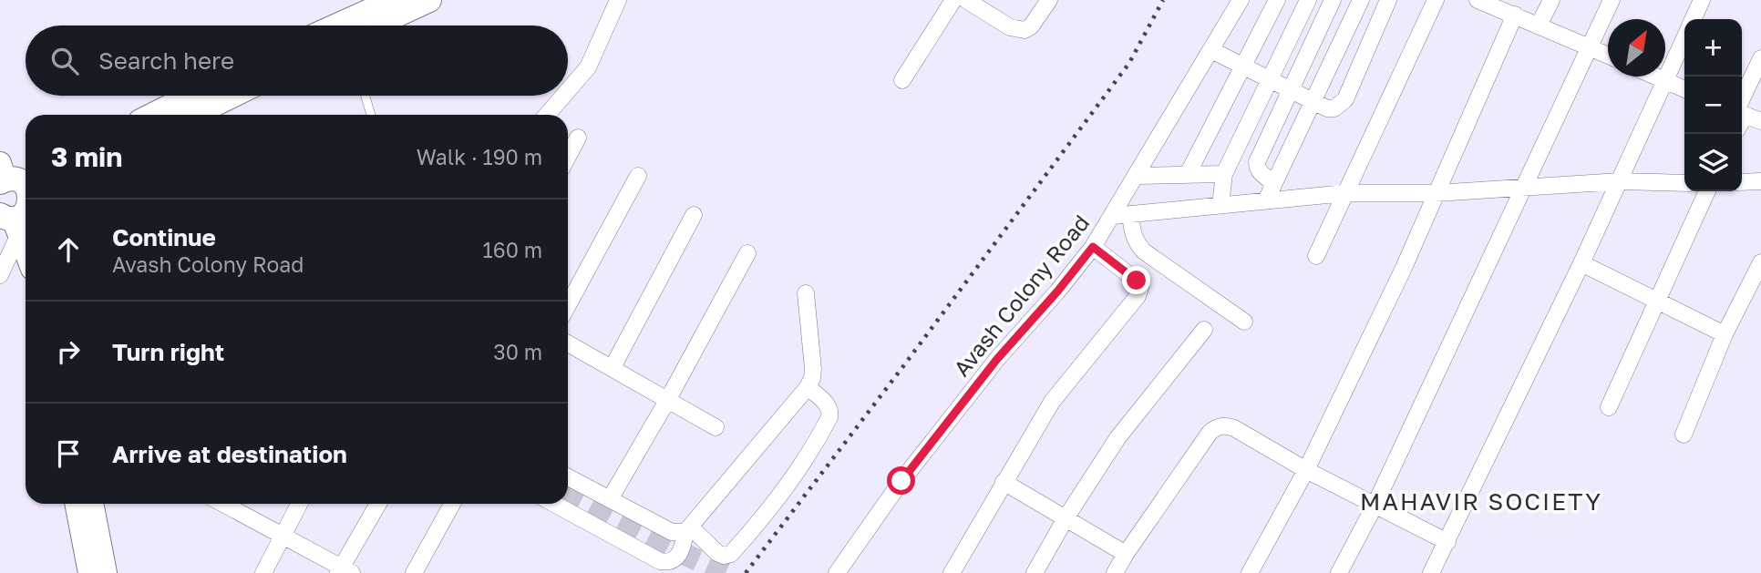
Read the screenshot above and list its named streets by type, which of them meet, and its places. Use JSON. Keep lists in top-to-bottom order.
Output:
{
  "streets": {
    "street": ["Avash Colony Road"]
  },
  "districts": ["MAHAVIR SOCIETY"],
  "north": "top right",
  "page": {
    "map_buttons": ["+", "−"],
    "search": "Search here",
    "heading": ["3 min", "Walk · 190 m"],
    "list": [
      ["Continue", "Avash Colony Road", "160 m"],
      ["Turn right", "30 m"],
      "Arrive at destination"
    ]
  }
}
